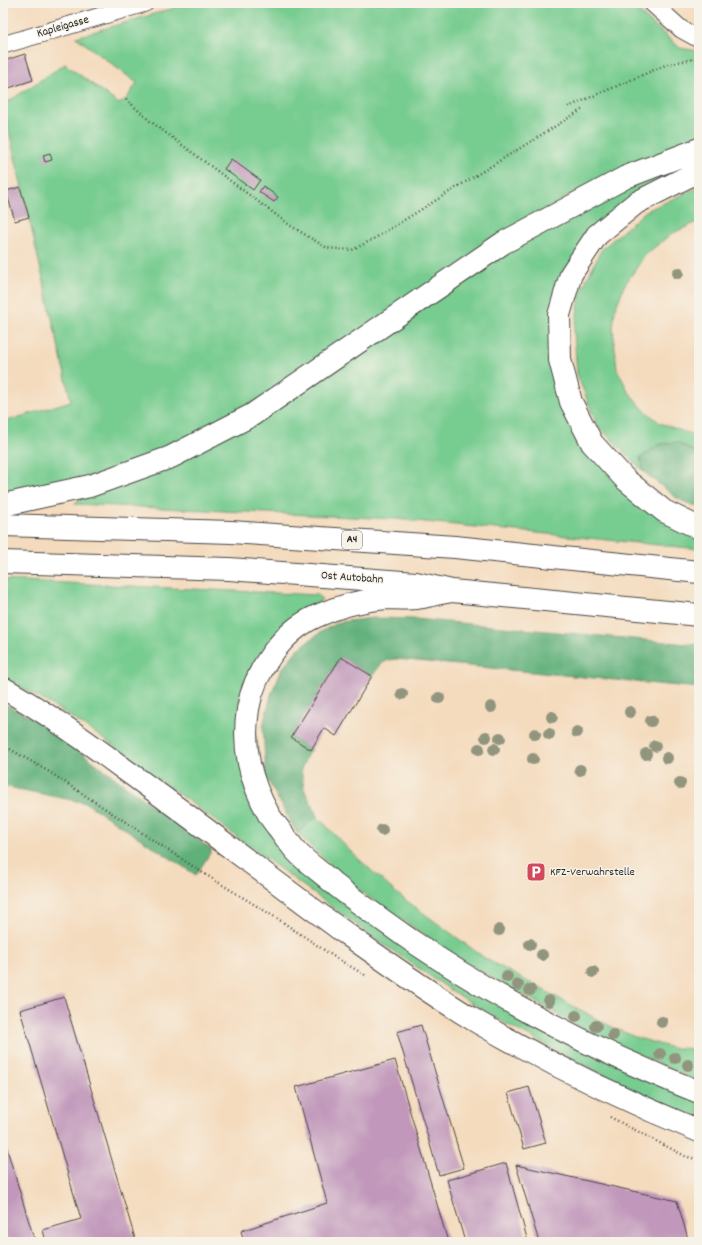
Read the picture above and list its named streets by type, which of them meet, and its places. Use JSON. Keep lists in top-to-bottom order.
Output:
{
  "streets": {
    "highway": ["A4", "Ost Autobahn"],
    "street": ["Kapleigasse"]
  },
  "places": {
    "parking": ["KFZ-Verwahrstelle"]
  }
}
